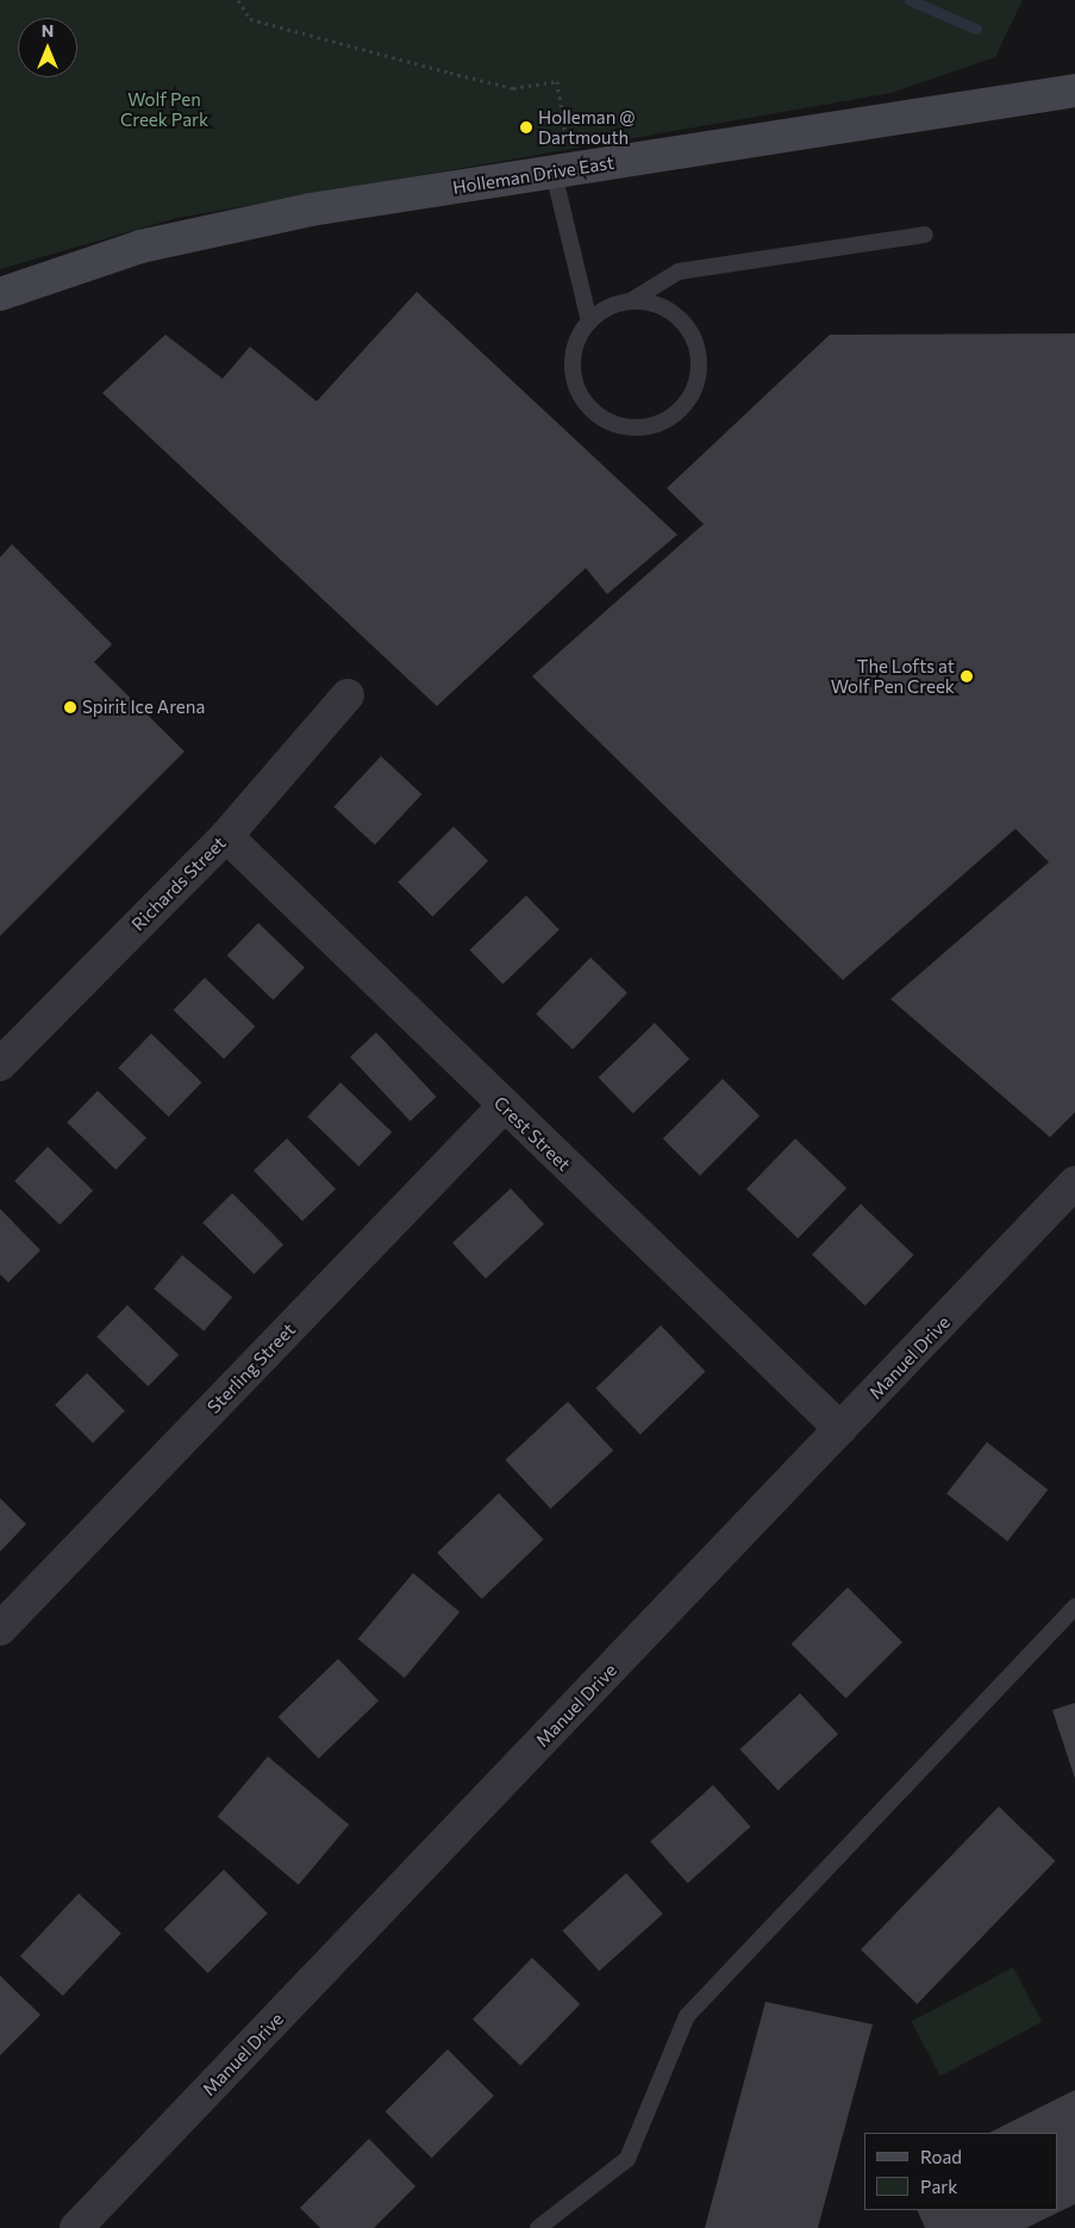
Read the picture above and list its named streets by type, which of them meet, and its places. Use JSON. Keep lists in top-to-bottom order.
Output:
{
  "streets": {
    "street": [
      "Holleman Drive East",
      "Richards Street",
      "Crest Street",
      "Manuel Drive",
      "Sterling Street"
    ]
  },
  "crossings": [
    ["Richards Street", "Crest Street"],
    ["Crest Street", "Manuel Drive"],
    ["Crest Street", "Sterling Street"]
  ],
  "parks": ["Wolf Pen Creek Park"],
  "places": ["Holleman @ Dartmouth", "The Lofts at Wolf Pen Creek", "Spirit Ice Arena"],
  "legend": ["Road", "Park"],
  "north": "top"
}
